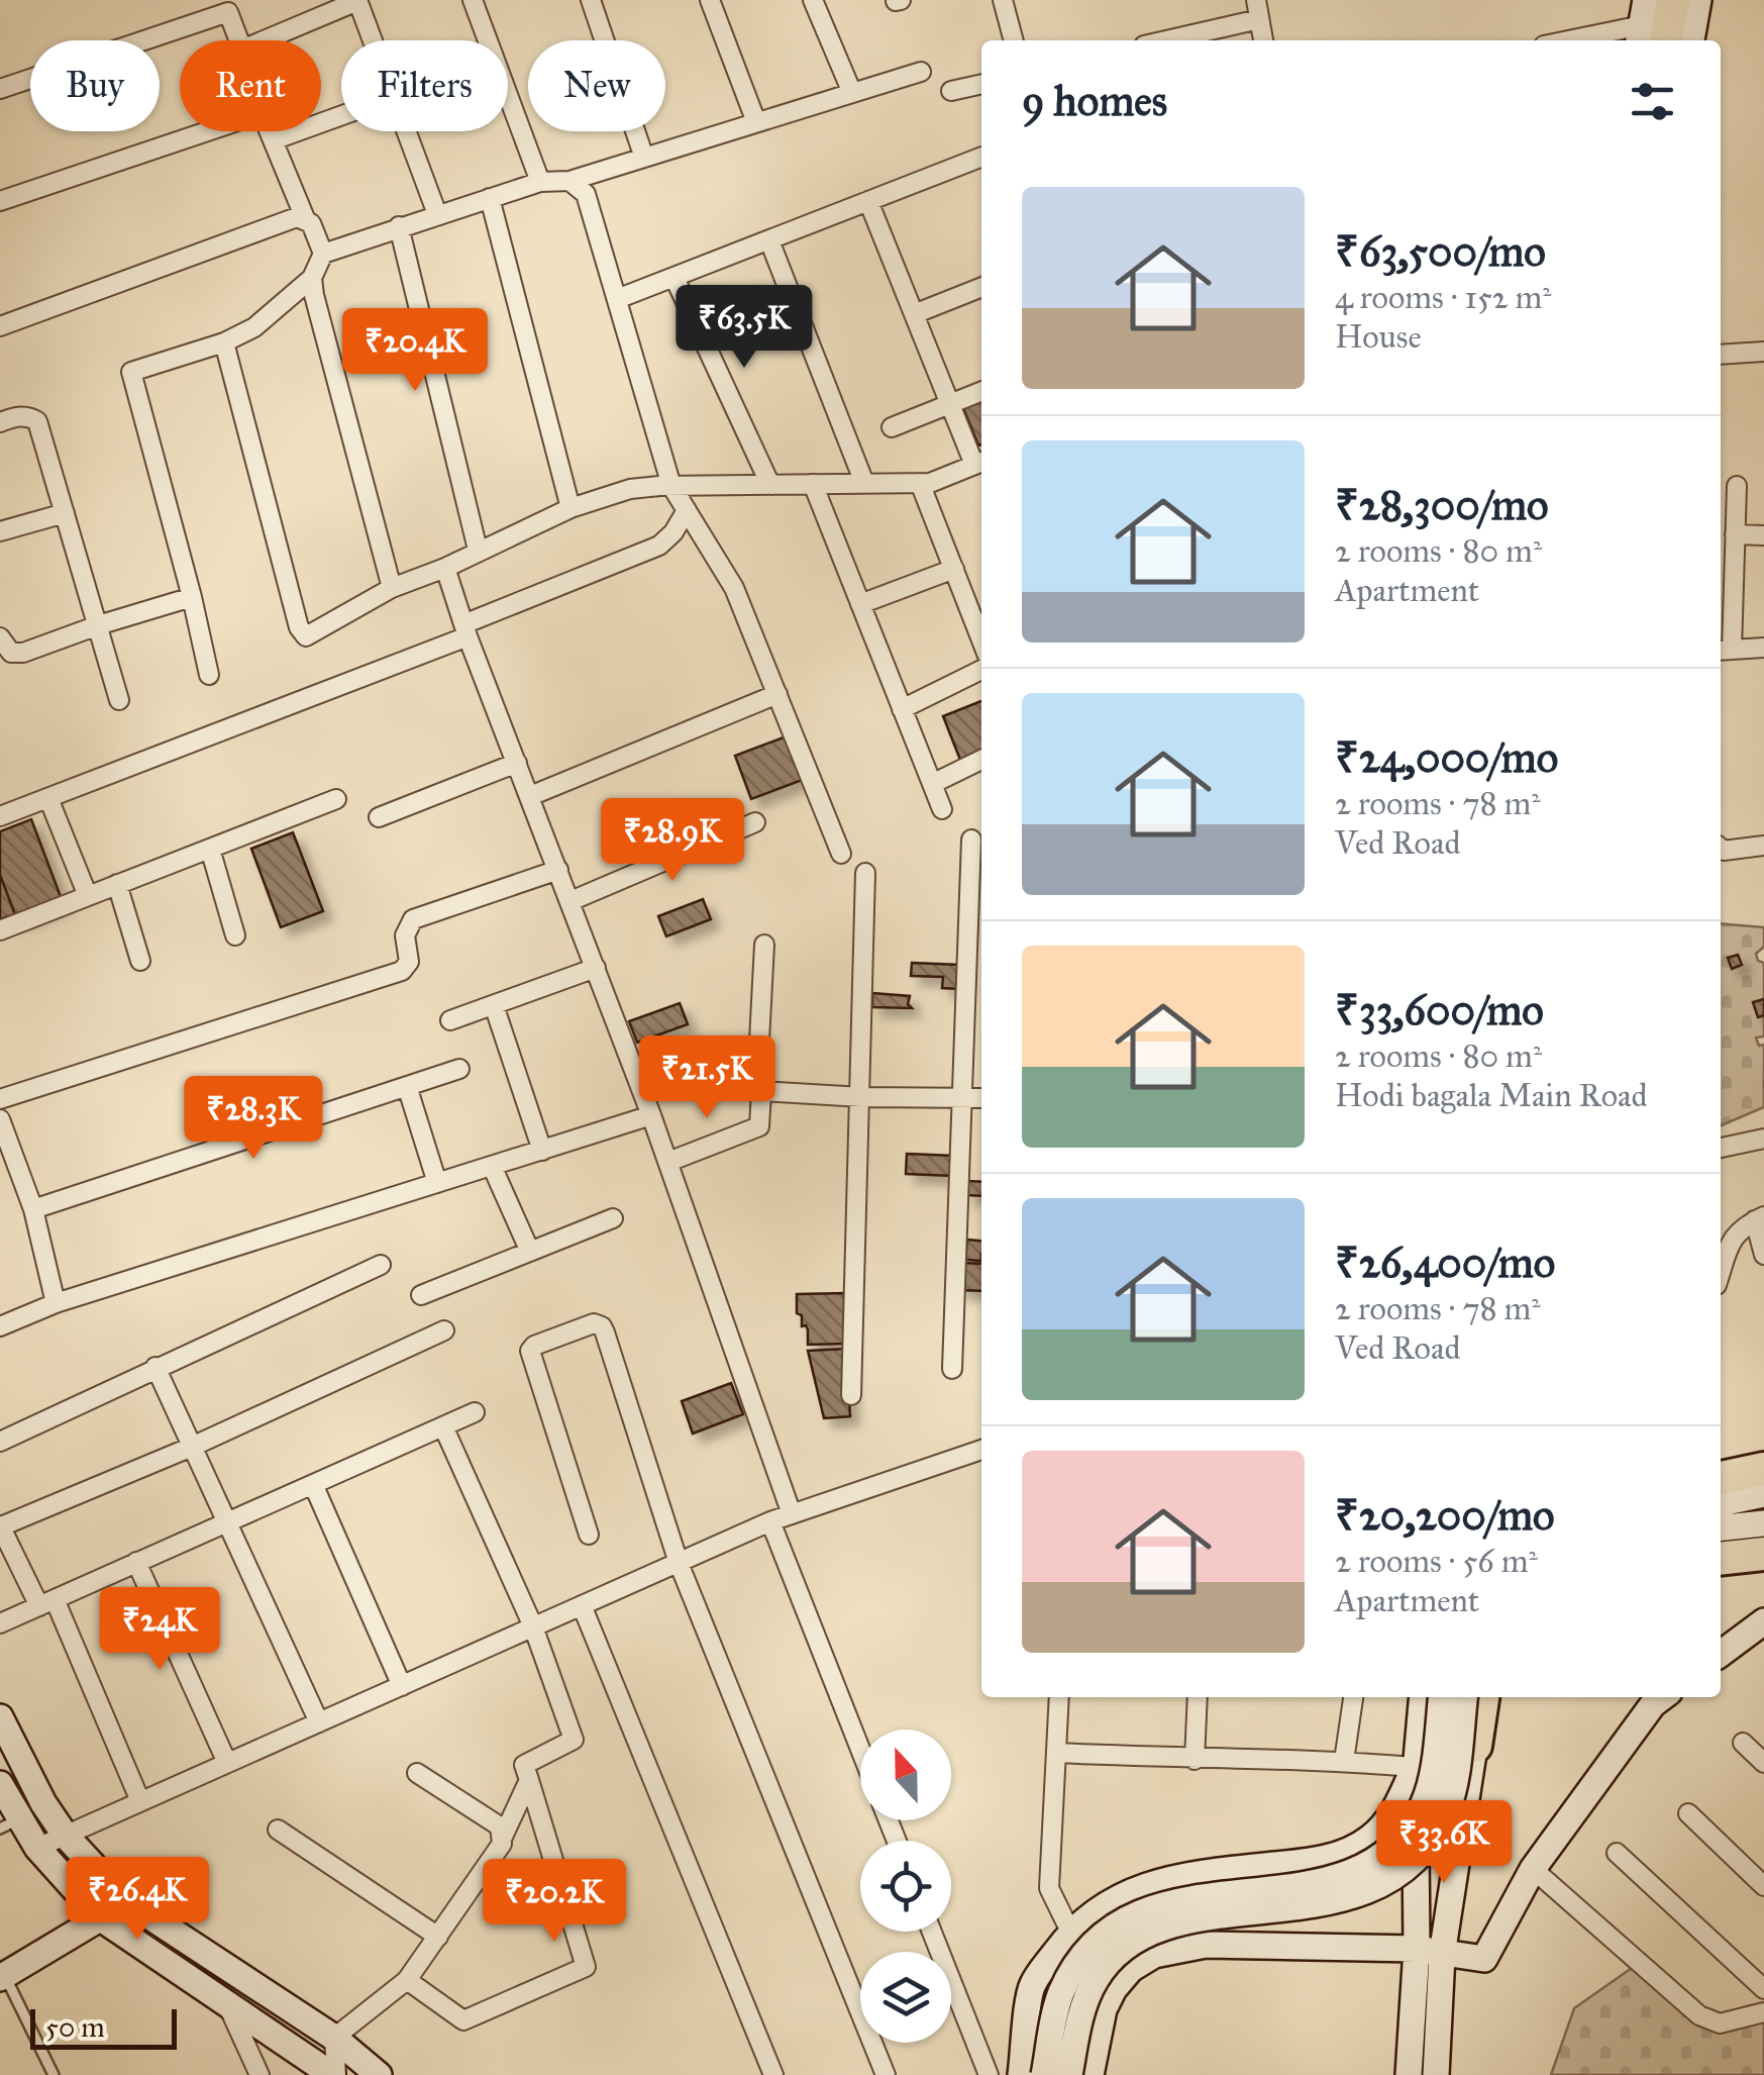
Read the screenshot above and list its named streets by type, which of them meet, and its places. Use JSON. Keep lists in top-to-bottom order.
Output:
{
  "scale_bar": "50 m",
  "north": "top",
  "page": {
    "chip": [
      "Buy",
      "Rent",
      "Filters",
      "New"
    ],
    "heading": "9 homes",
    "list": [
      {
        "name": "₹63,500/mo",
        "note": "4 rooms · 152 m² · House"
      },
      {
        "name": "₹28,300/mo",
        "note": "2 rooms · 80 m² · Apartment"
      },
      {
        "name": "₹24,000/mo",
        "note": "2 rooms · 78 m² · Ved Road"
      },
      {
        "name": "₹33,600/mo",
        "note": "2 rooms · 80 m² · Hodi bagala Main Road"
      },
      {
        "name": "₹26,400/mo",
        "note": "2 rooms · 78 m² · Ved Road"
      },
      {
        "name": "₹20,200/mo",
        "note": "2 rooms · 56 m² · Apartment"
      }
    ],
    "price": [
      "₹63.5K",
      "₹20.4K",
      "₹28.9K",
      "₹21.5K",
      "₹28.3K",
      "₹24K",
      "₹33.6K",
      "₹26.4K",
      "₹20.2K"
    ],
    "scale": "50 m"
  }
}
